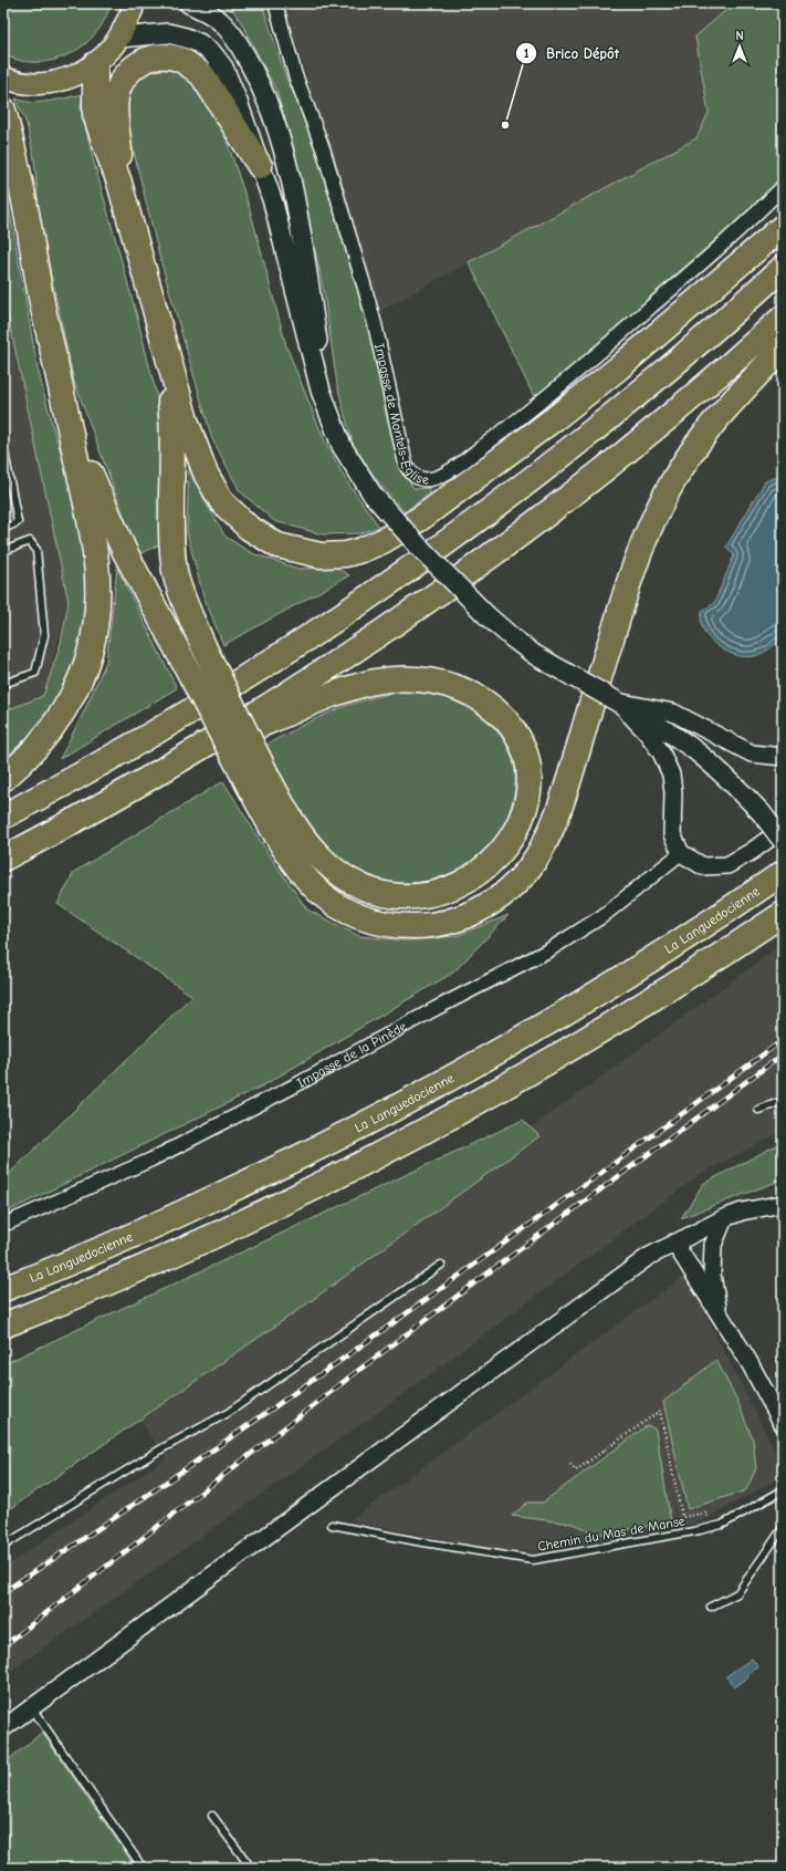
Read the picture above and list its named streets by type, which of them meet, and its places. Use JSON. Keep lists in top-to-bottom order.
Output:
{
  "streets": {
    "highway": ["La Languedocienne"],
    "street": ["Impasse de Montels-Église", "Impasse de la Pinède"],
    "lane": ["Chemin du Mas de Manse"]
  },
  "places": ["Brico Dépôt"],
  "north": "top"
}
